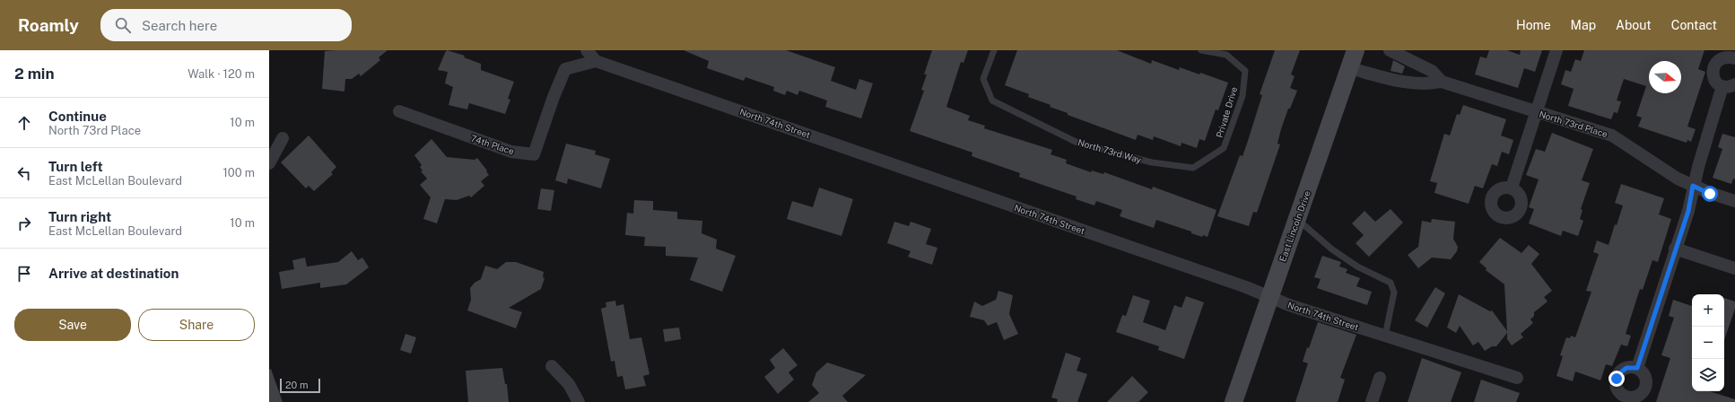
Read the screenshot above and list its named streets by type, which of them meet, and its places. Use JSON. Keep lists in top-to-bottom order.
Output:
{
  "streets": {
    "main road": ["East Lincoln Drive"],
    "street": ["North 74th Street", "North 73rd Place", "74th Place"],
    "lane": ["Private Drive", "North 73rd Way"]
  },
  "crossings": [
    ["Private Drive", "North 73rd Way"],
    ["North 74th Street", "74th Place"],
    ["North 74th Street", "East Lincoln Drive"],
    ["North 73rd Place", "East Lincoln Drive"]
  ],
  "scale_bar": "20 m",
  "north": "right",
  "page": {
    "header": "Roamly",
    "search": "Search here",
    "nav": [
      "Home",
      "Map",
      "About",
      "Contact"
    ],
    "heading": ["2 min", "Walk · 120 m"],
    "list": [
      ["Continue", "North 73rd Place", "10 m"],
      ["Turn left", "East McLellan Boulevard", "100 m"],
      ["Turn right", "East McLellan Boulevard", "10 m"],
      "Arrive at destination"
    ],
    "map_buttons": ["+", "−"],
    "buttons": ["Save", "Share"],
    "scale": "20 m"
  }
}
